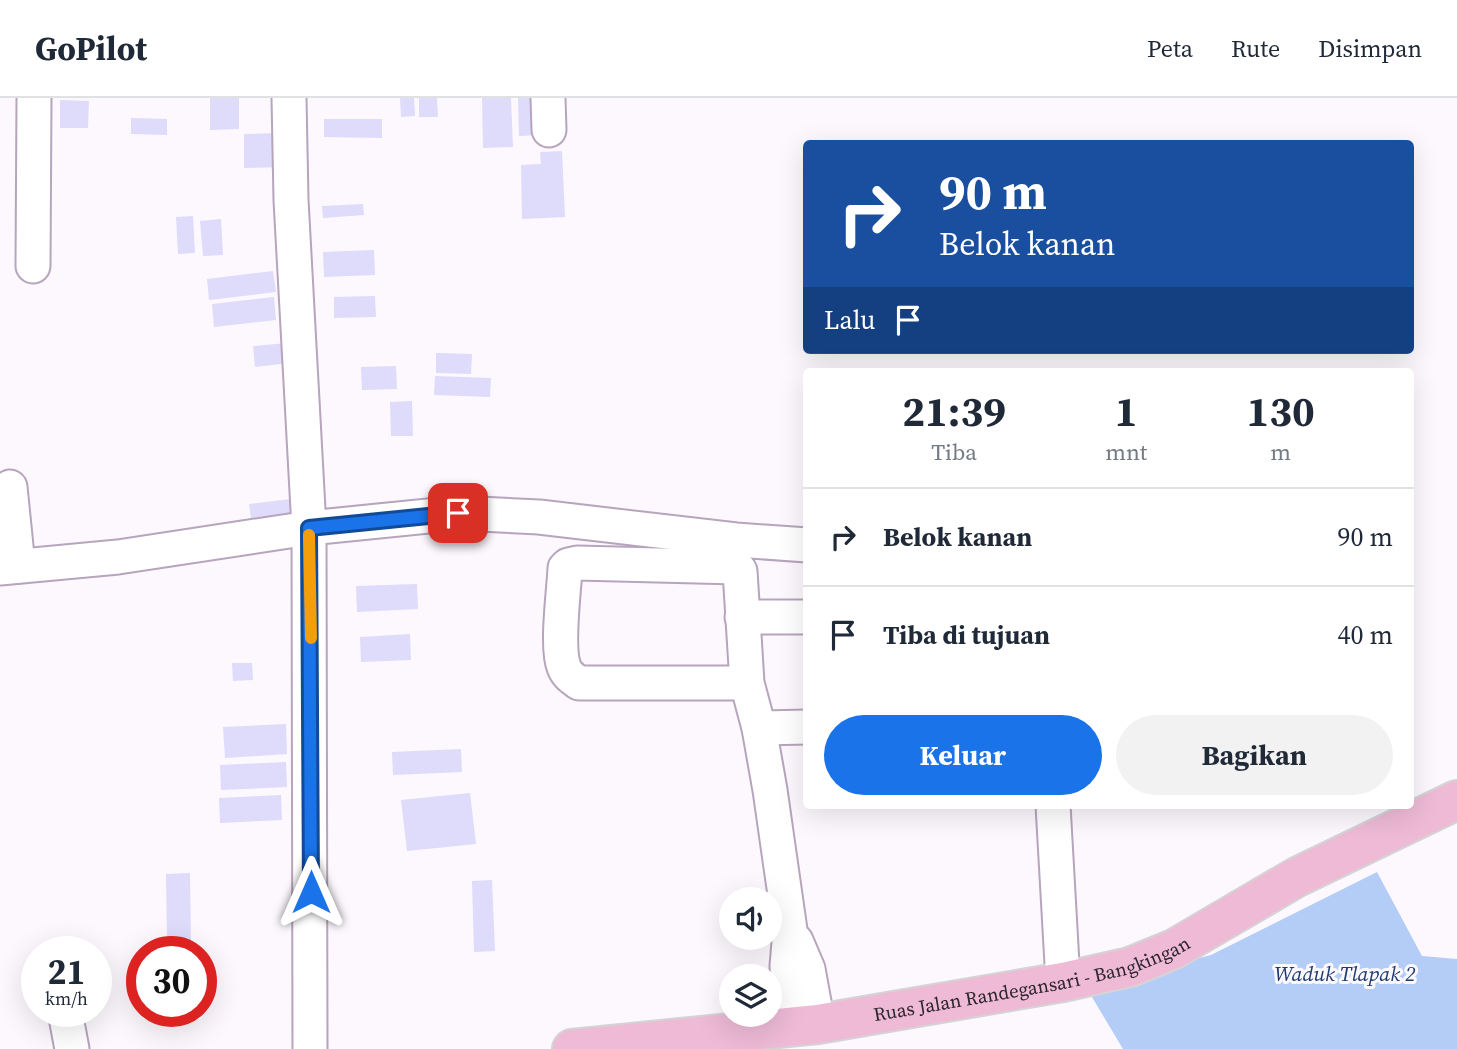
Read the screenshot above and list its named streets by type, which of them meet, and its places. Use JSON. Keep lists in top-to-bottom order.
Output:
{
  "streets": {
    "main road": ["Ruas Jalan Randegansari - Bangkingan"]
  },
  "water": ["Waduk Tlapak 2"],
  "page": {
    "header": "GoPilot",
    "nav": ["Peta", "Rute", "Disimpan"],
    "turn": ["90 m", "Belok kanan"],
    "then": "Lalu",
    "eta": [
      "21:39",
      "Tiba",
      "1",
      "mnt",
      "130",
      "m"
    ],
    "list": [
      {
        "name": "Belok kanan",
        "value": "90 m"
      },
      {
        "name": "Tiba di tujuan",
        "value": "40 m"
      }
    ],
    "buttons": ["Keluar", "Bagikan"],
    "speed": "21 km/h",
    "limit": "30"
  }
}
